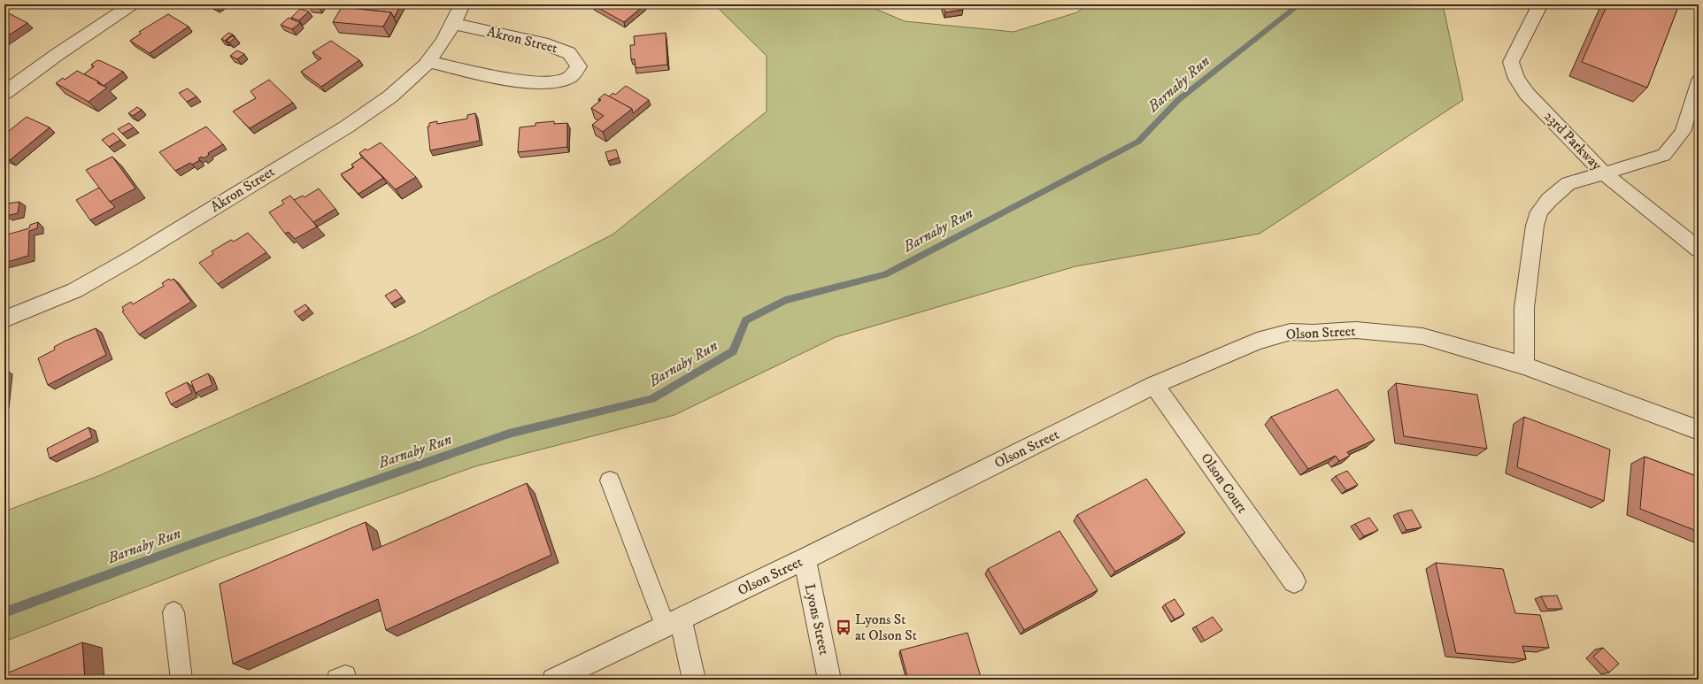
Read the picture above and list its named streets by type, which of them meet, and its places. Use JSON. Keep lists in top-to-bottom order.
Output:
{
  "streets": {
    "street": [
      "Akron Street",
      "23rd Parkway",
      "Olson Street",
      "Olson Court",
      "Lyons Street"
    ]
  },
  "crossings": [
    ["Olson Street", "Olson Court"],
    ["Olson Street", "Lyons Street"]
  ],
  "water": ["Barnaby Run"],
  "places": {
    "bus stop": ["Lyons St at Olson St"]
  }
}
